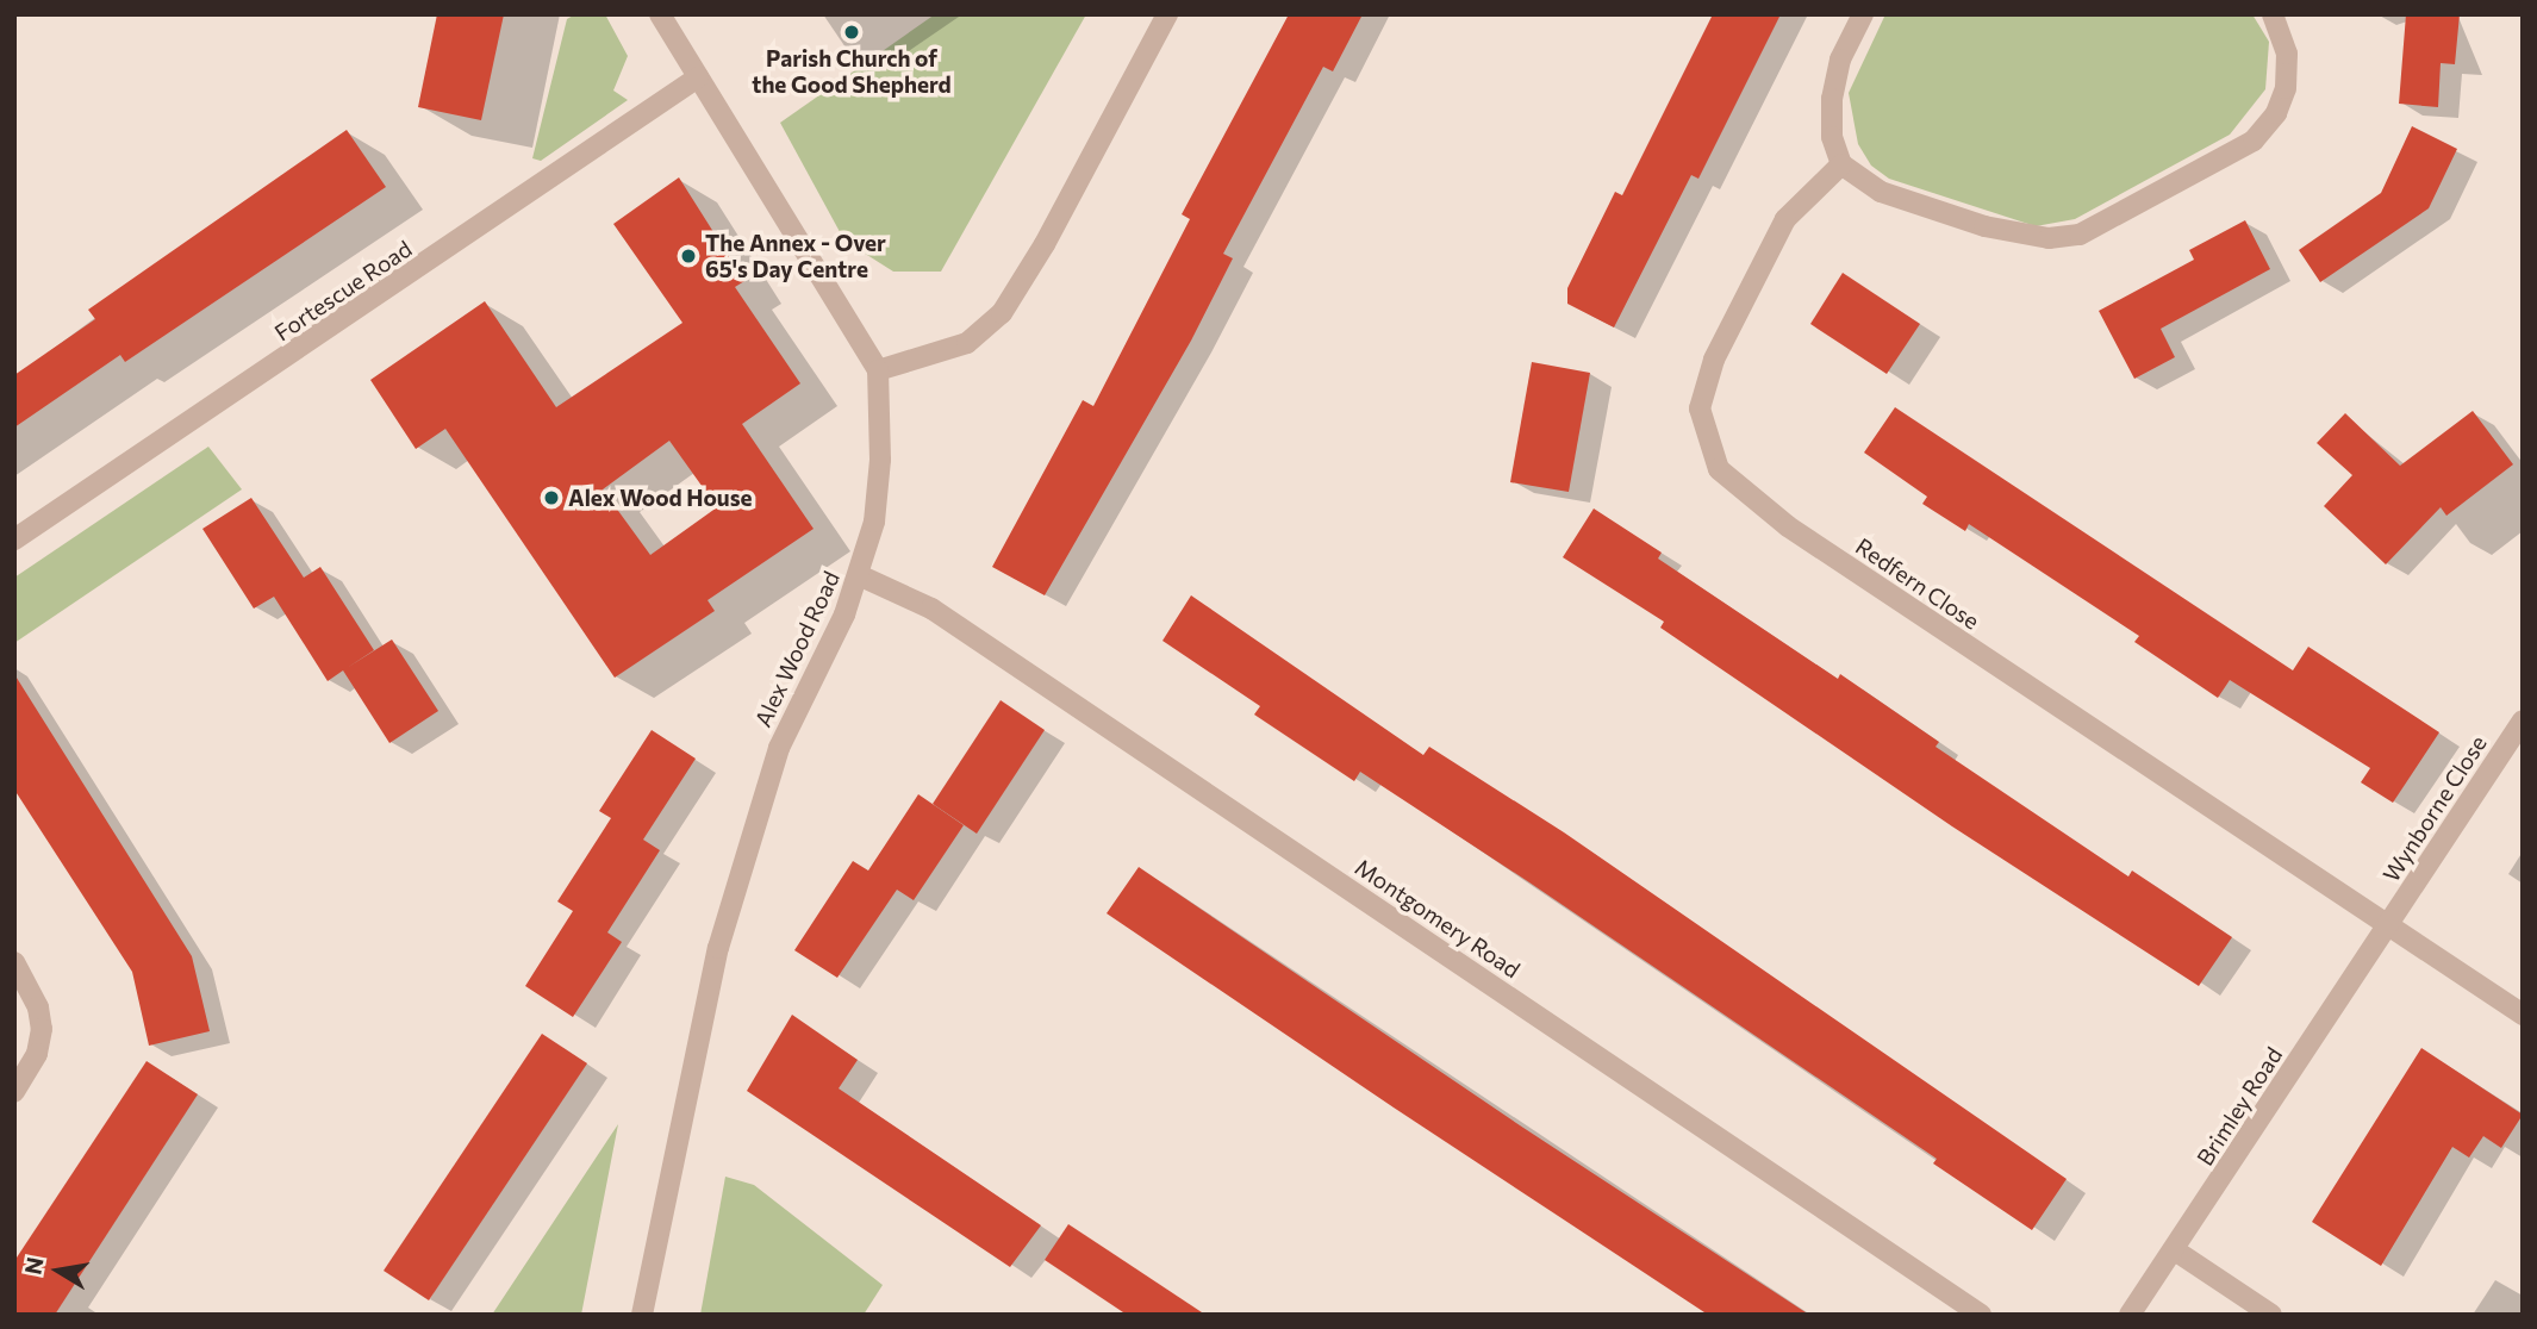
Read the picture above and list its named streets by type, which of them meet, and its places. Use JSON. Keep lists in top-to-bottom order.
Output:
{
  "streets": {
    "street": [
      "Fortescue Road",
      "Redfern Close",
      "Alex Wood Road",
      "Wynborne Close",
      "Montgomery Road",
      "Brimley Road"
    ]
  },
  "crossings": [
    ["Redfern Close", "Wynborne Close"],
    ["Redfern Close", "Brimley Road"],
    ["Alex Wood Road", "Montgomery Road"],
    ["Wynborne Close", "Brimley Road"]
  ],
  "places": ["Parish Church of the Good Shepherd", "The Annex - Over 65's Day Centre", "Alex Wood House"],
  "north": "left"
}
